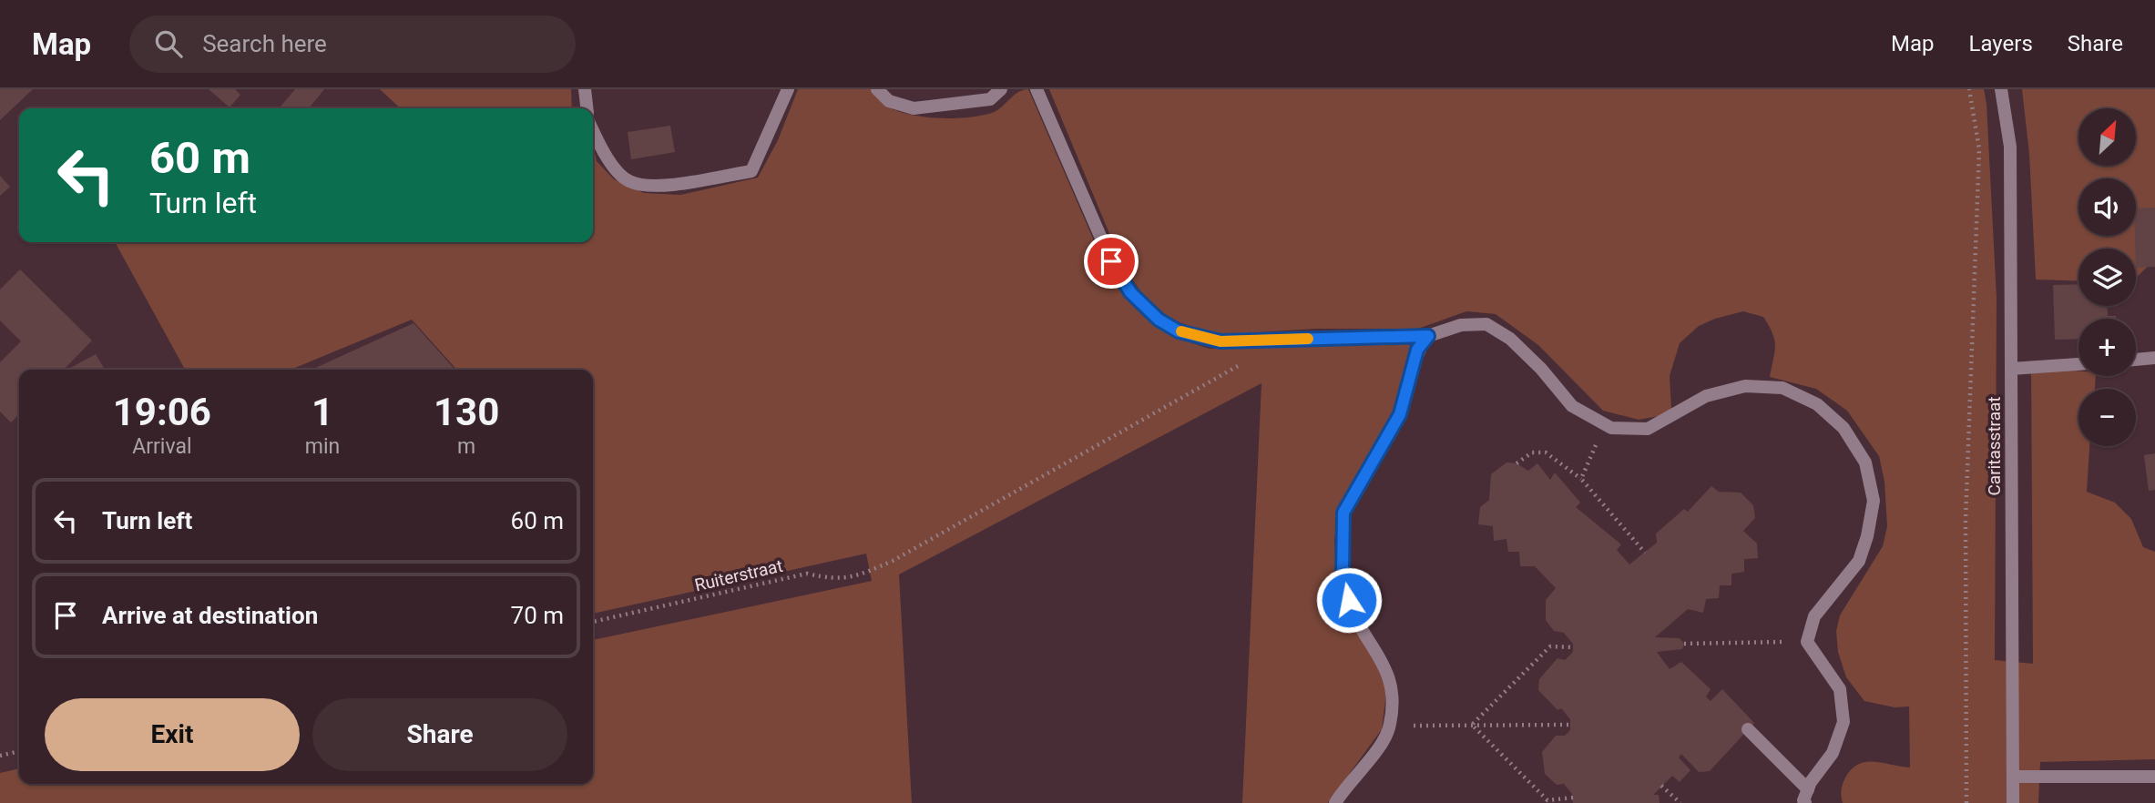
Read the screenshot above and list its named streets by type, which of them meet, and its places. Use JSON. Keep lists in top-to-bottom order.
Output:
{
  "streets": {
    "street": ["Caritasstraat"],
    "path": ["Ruiterstraat"]
  },
  "north": "top right",
  "page": {
    "header": "Map",
    "search": "Search here",
    "nav": ["Map", "Layers", "Share"],
    "map_buttons": ["+", "−"],
    "turn": ["60 m", "Turn left"],
    "eta": [
      "19:06",
      "Arrival",
      "1",
      "min",
      "130",
      "m"
    ],
    "list": [
      {
        "name": "Turn left",
        "value": "60 m"
      },
      {
        "name": "Arrive at destination",
        "value": "70 m"
      }
    ],
    "buttons": ["Exit", "Share"]
  }
}
